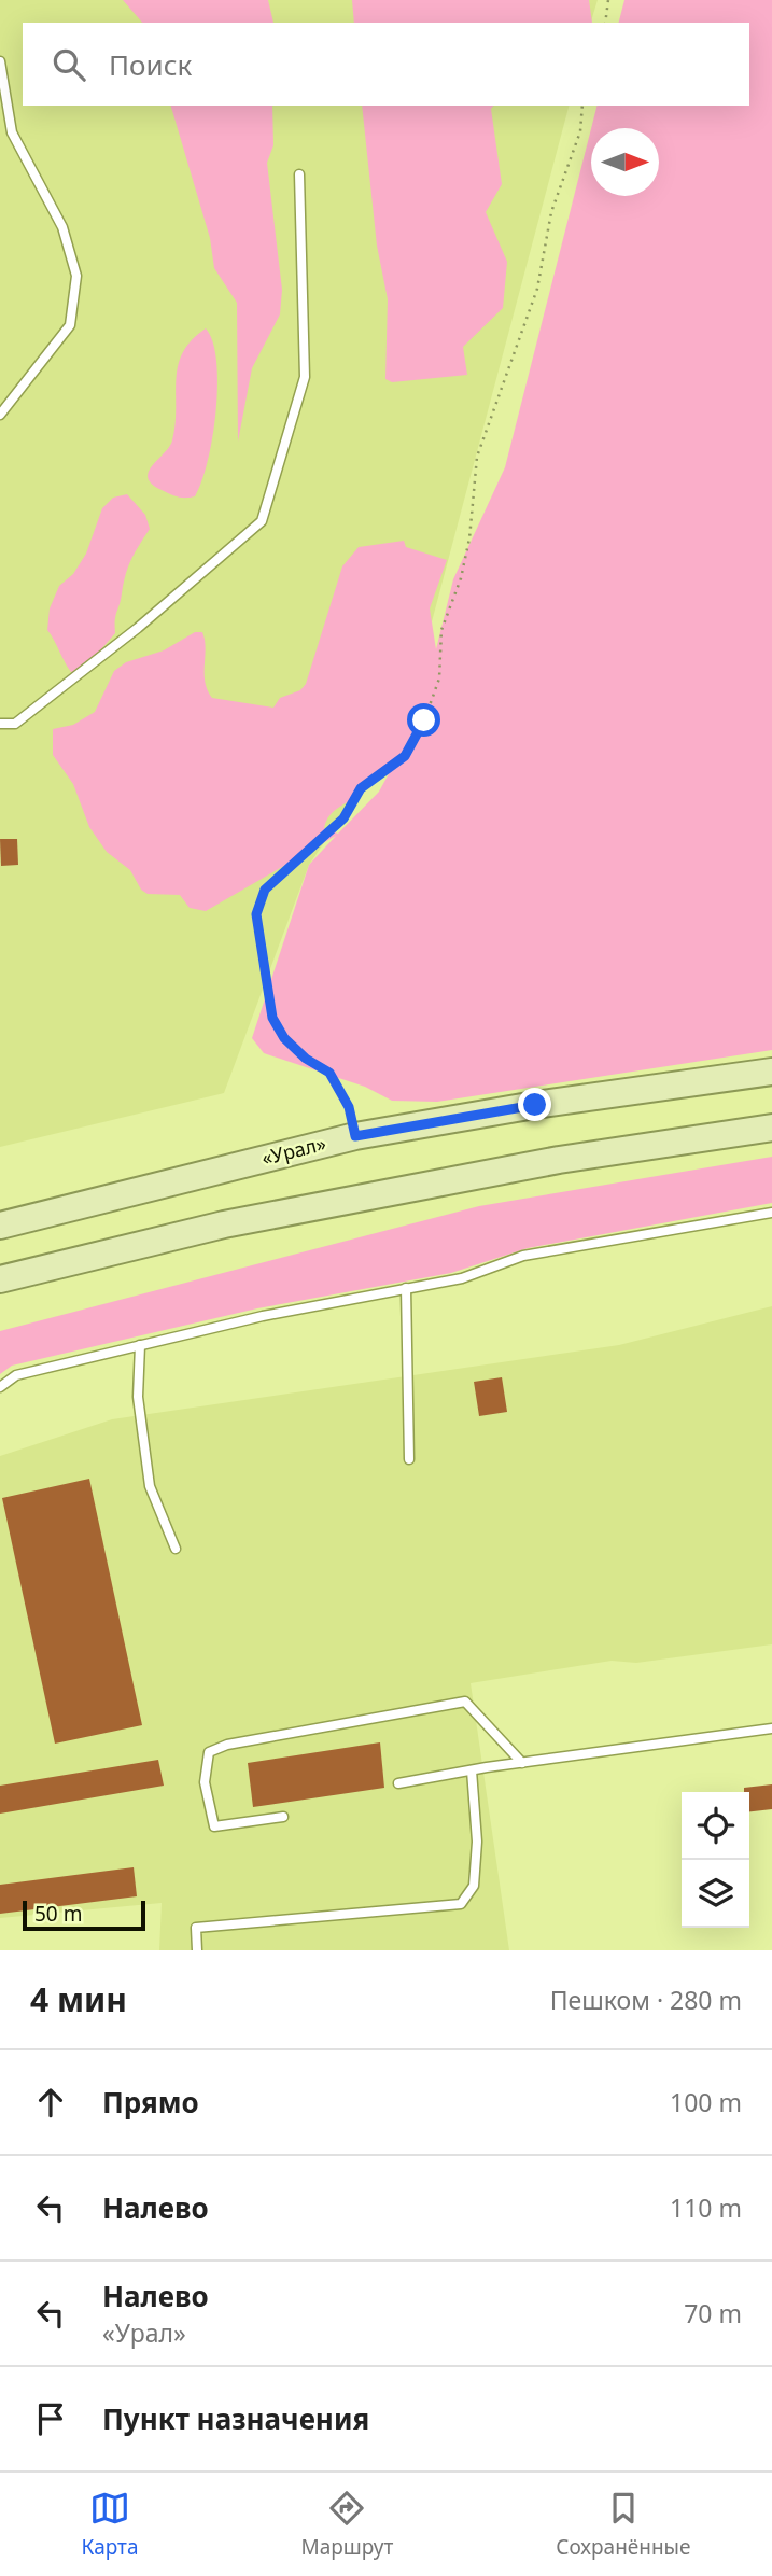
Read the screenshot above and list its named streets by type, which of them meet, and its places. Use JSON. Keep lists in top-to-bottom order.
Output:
{
  "streets": {
    "main road": ["«Урал»"]
  },
  "scale_bar": "50 m",
  "north": "right",
  "page": {
    "search": "Поиск",
    "scale": "50 m",
    "heading": ["4 мин", "Пешком · 280 m"],
    "list": [
      ["Прямо", "100 m"],
      ["Налево", "110 m"],
      ["Налево", "«Урал»", "70 m"],
      "Пункт назначения"
    ],
    "nav": ["Карта", "Маршрут", "Сохранённые"]
  }
}
